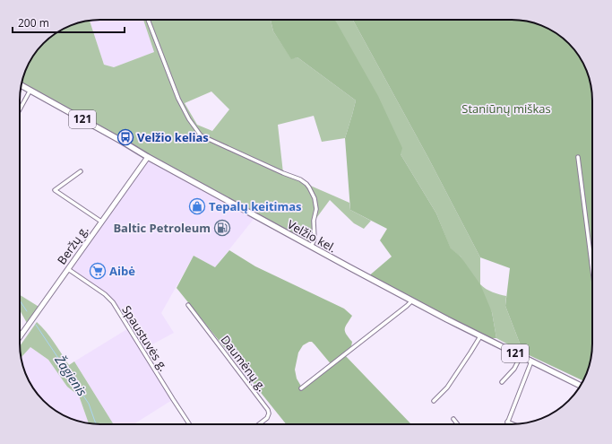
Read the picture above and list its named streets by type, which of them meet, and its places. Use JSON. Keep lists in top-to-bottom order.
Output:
{
  "streets": {
    "main road": ["121", "Velžio kel.", "Beržų g."],
    "street": ["Spaustuvės g.", "Daumėnų g."]
  },
  "crossings": [
    ["Velžio kel.", "Beržų g."],
    ["Beržų g.", "Spaustuvės g."]
  ],
  "water": ["Žagienis"],
  "parks": ["Staniūnų miškas"],
  "places": {
    "bus stop": ["Velžio kelias"],
    "shop": ["Tepalų keitimas"],
    "fuel station": ["Baltic Petroleum"],
    "supermarket": ["Aibė"]
  },
  "scale_bar": "200 m"
}
